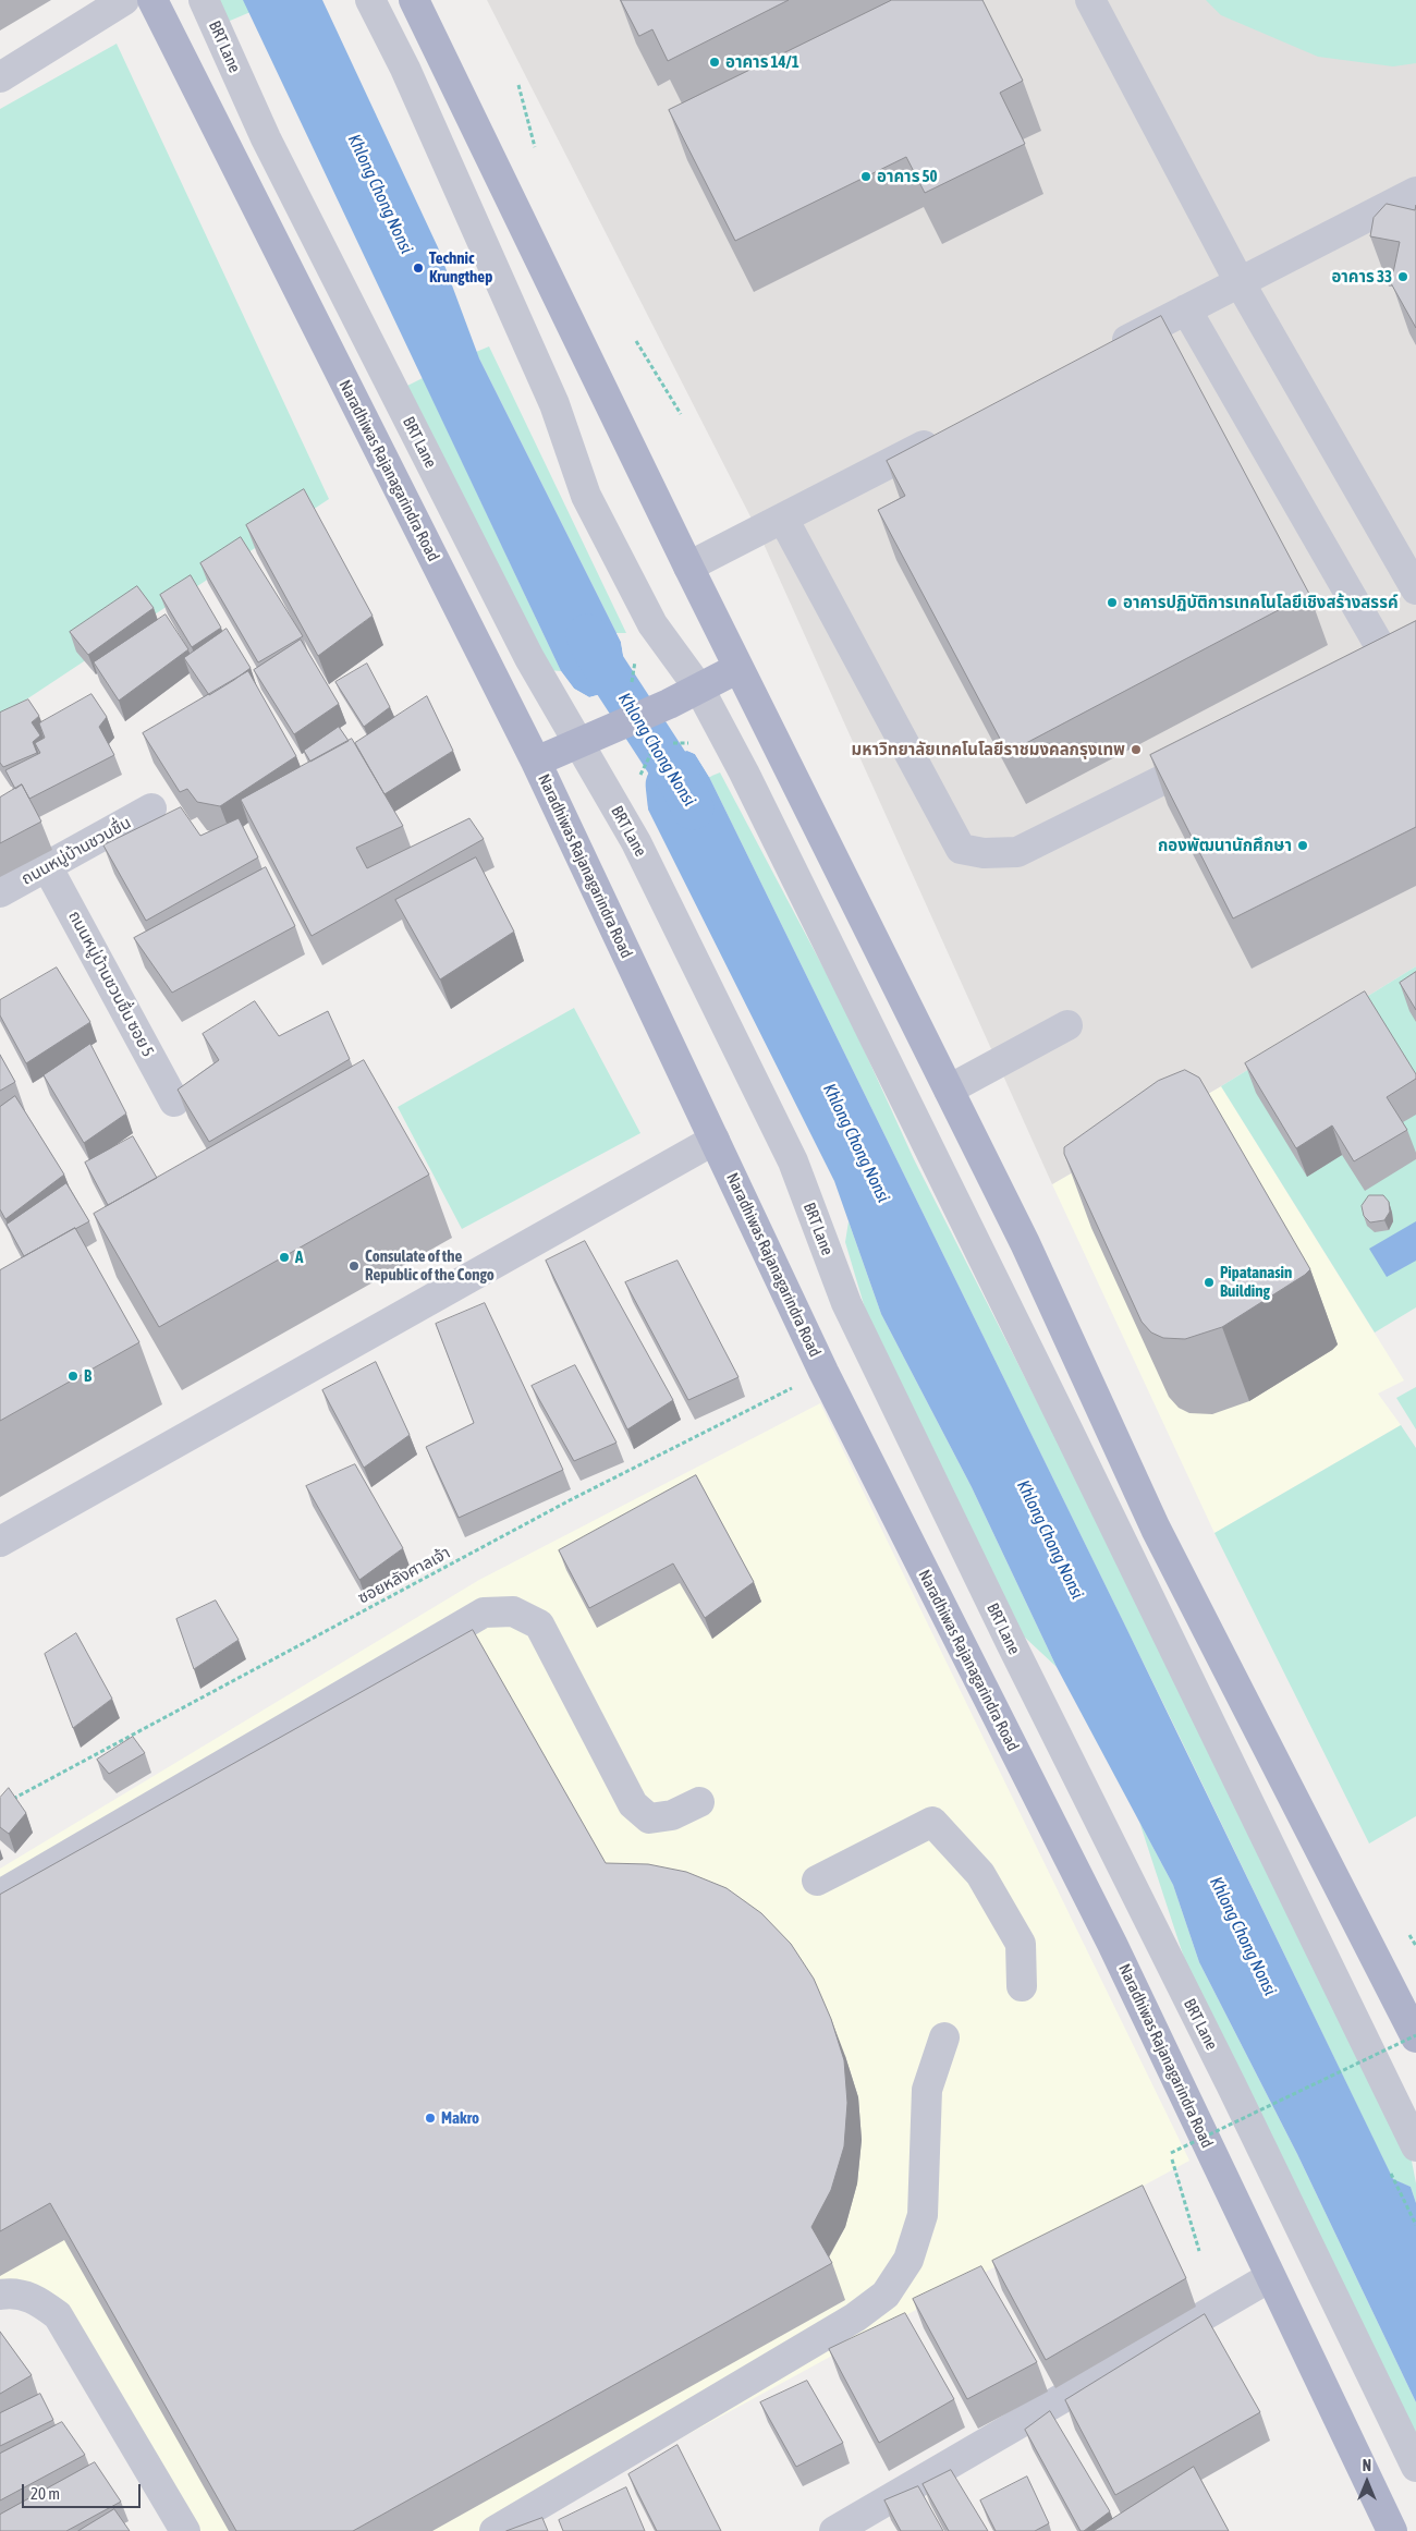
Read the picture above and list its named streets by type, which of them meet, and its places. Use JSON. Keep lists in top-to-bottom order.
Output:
{
  "streets": {
    "main road": ["Naradhiwas Rajanagarindra Road"],
    "street": ["BRT Lane", "ถนนหมู่บ้านชวนชื่น", "ถนนหมู่บ้านชวนชื่น ซอย 5"],
    "path": ["ซอยหลังศาลเจ้า"]
  },
  "crossings": [
    ["Naradhiwas Rajanagarindra Road", "ซอยหลังศาลเจ้า"],
    ["ถนนหมู่บ้านชวนชื่น", "ถนนหมู่บ้านชวนชื่น ซอย 5"]
  ],
  "water": ["Khlong Chong Nonsi"],
  "places": [
    "อาคาร 14/1",
    "อาคาร 50",
    "Technic Krungthep",
    "อาคาร 33",
    "อาคารปฏิบัติการเทคโนโลยีเชิงสร้างสรรค์",
    "มหาวิทยาลัยเทคโนโลยีราชมงคลกรุงเทพ",
    "กองพัฒนานักศึกษา",
    "A",
    "Consulate of the Republic of the Congo",
    "Pipatanasin Building",
    "B",
    "Makro"
  ],
  "scale_bar": "20 m",
  "north": "top"
}
